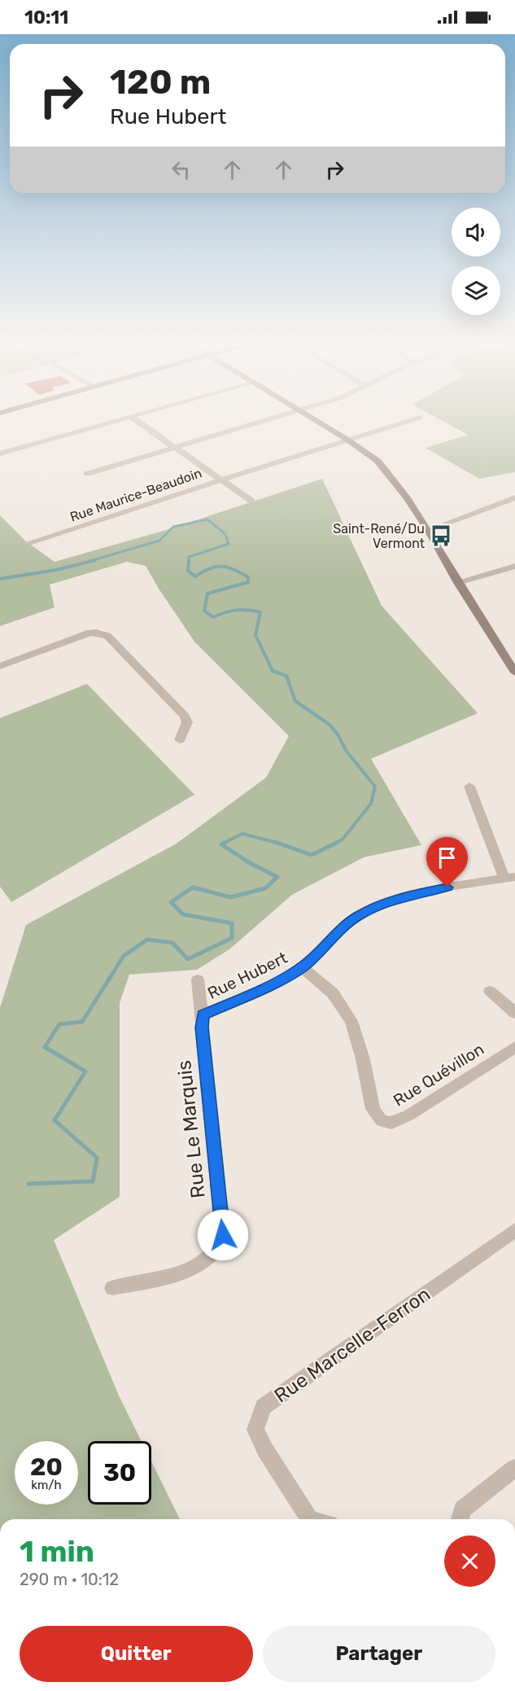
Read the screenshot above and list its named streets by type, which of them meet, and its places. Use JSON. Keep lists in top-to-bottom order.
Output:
{
  "streets": {
    "street": [
      "Rue Maurice-Beaudoin",
      "Rue Hubert",
      "Rue Quévillon",
      "Rue Le Marquis",
      "Rue Marcelle-Ferron"
    ]
  },
  "crossings": [
    ["Rue Hubert", "Rue Quévillon"],
    ["Rue Hubert", "Rue Le Marquis"]
  ],
  "places": {
    "bus stop": ["Saint-René/Du Vermont"]
  },
  "page": {
    "status": "10:11",
    "turn": ["120 m", "Rue Hubert"],
    "speed": "20 km/h",
    "limit": "30",
    "heading": ["1 min", "290 m · 10:12"],
    "buttons": ["Quitter", "Partager"]
  }
}
